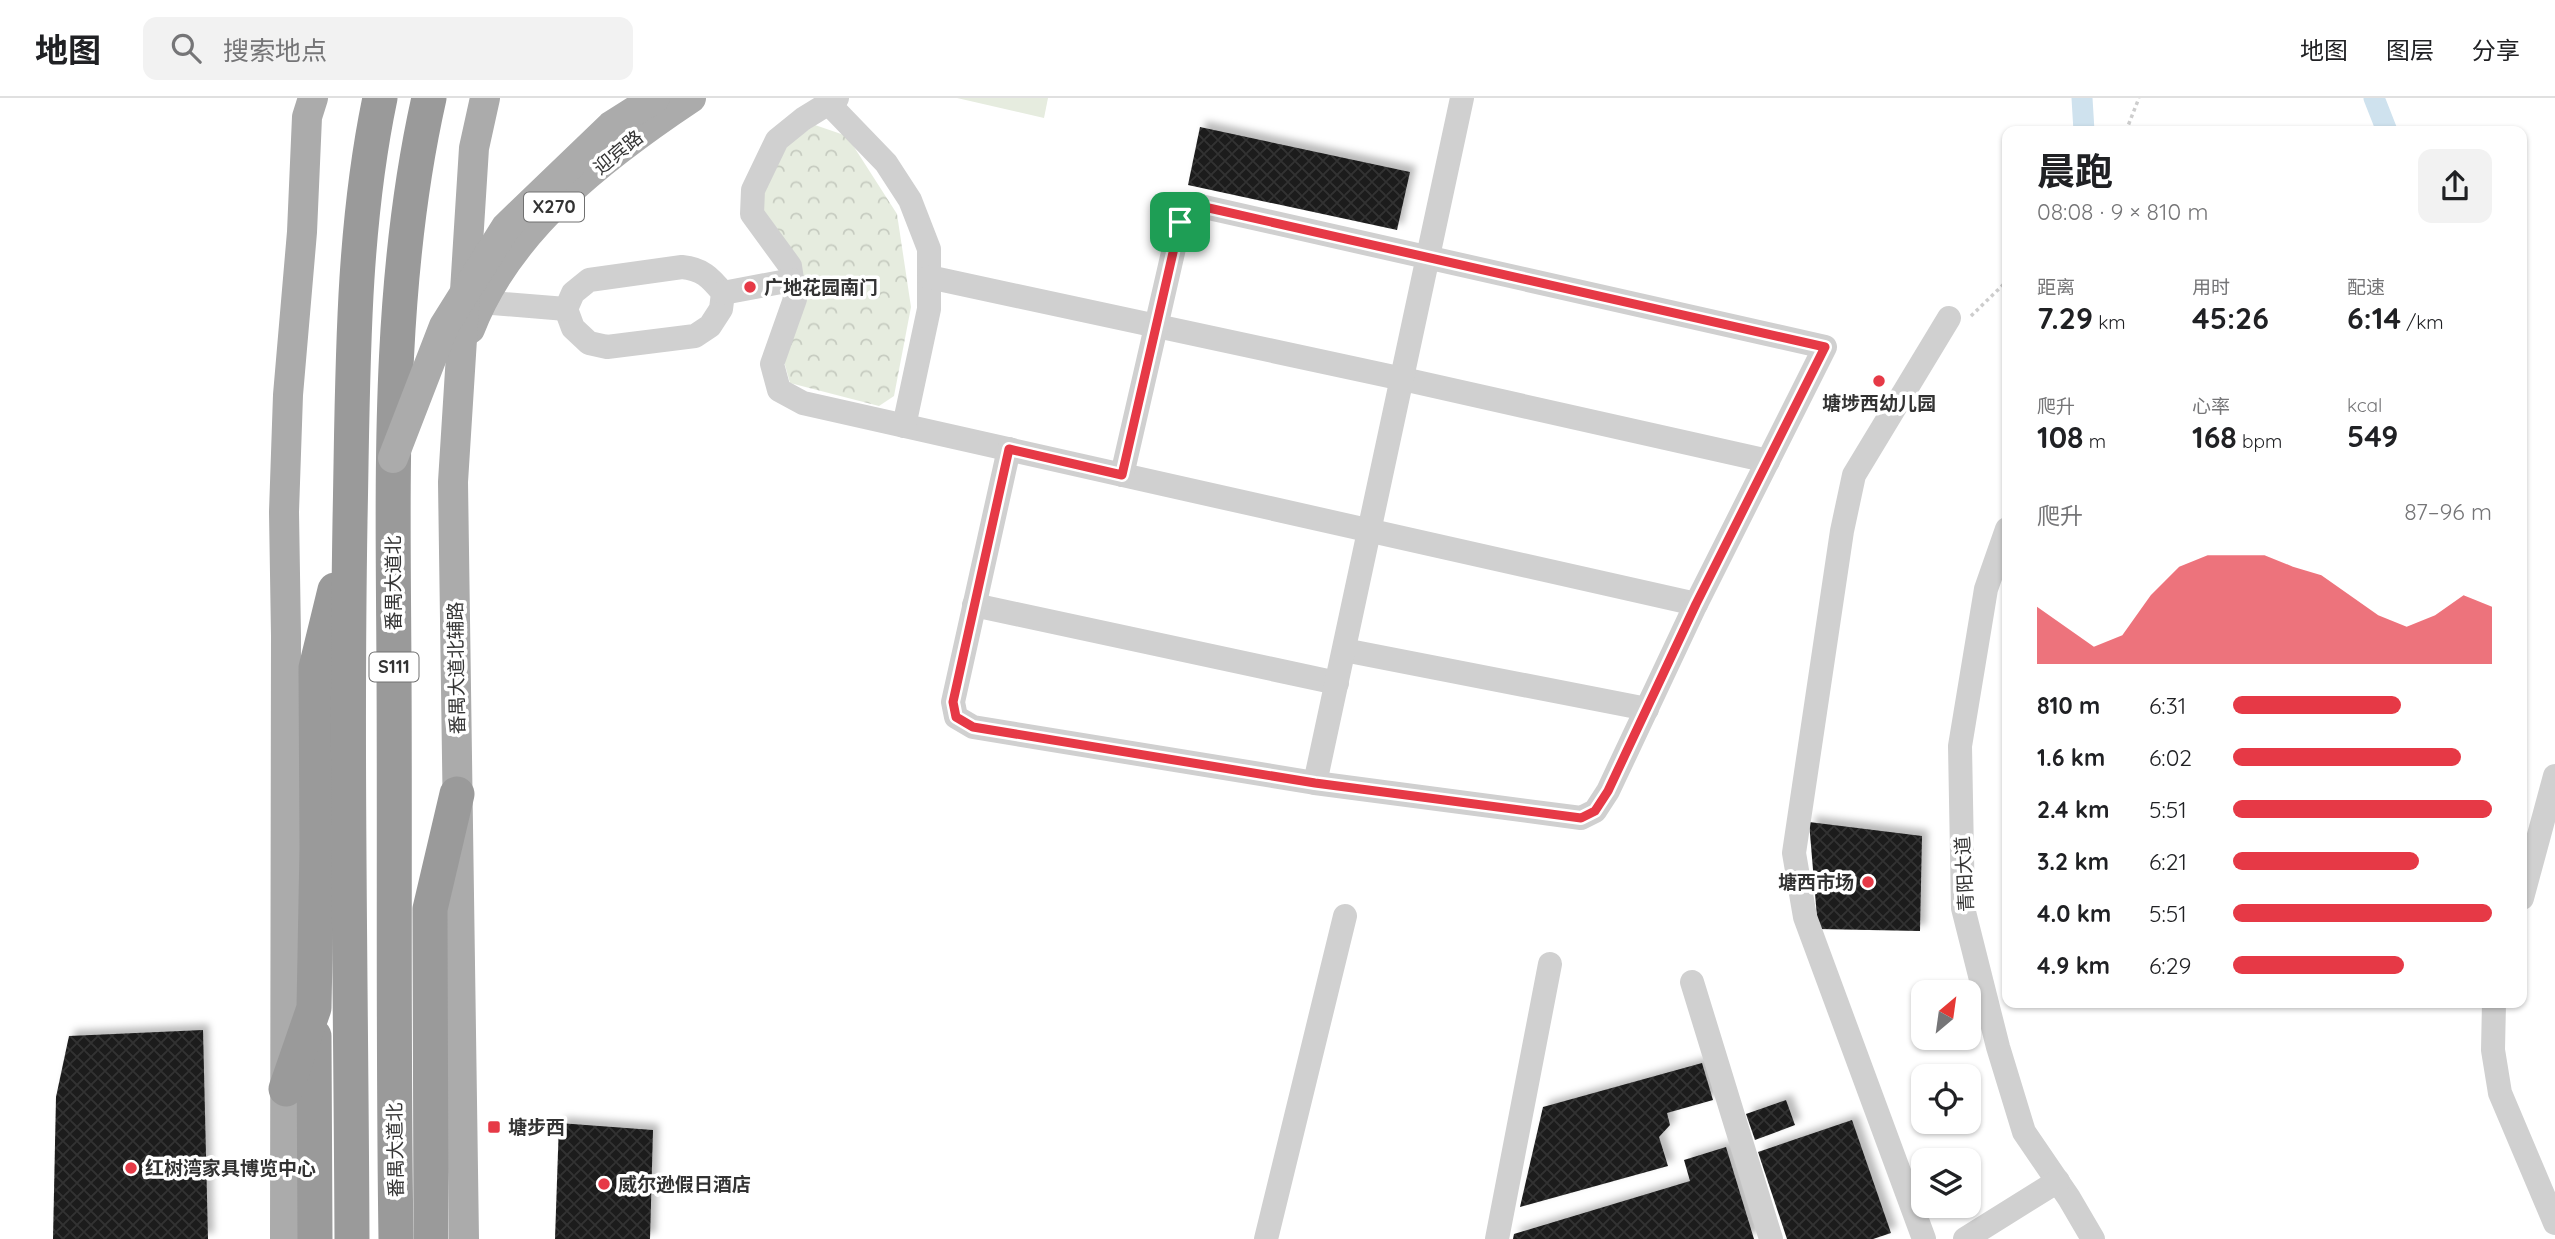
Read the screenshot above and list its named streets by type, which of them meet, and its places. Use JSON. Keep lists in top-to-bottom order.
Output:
{
  "streets": {
    "highway": ["番禺大道北", "S111"],
    "main road": ["迎宾路", "X270", "番禺大道北辅路"],
    "street": ["青阳大道"]
  },
  "crossings": [
    ["迎宾路", "番禺大道北辅路"]
  ],
  "places": {
    "other": [
      "广地花园南门",
      "塘埗西幼儿园",
      "塘西市场",
      "红树湾家具博览中心",
      "威尔逊假日酒店"
    ],
    "transit": ["塘步西"]
  },
  "north": "top right",
  "page": {
    "header": "地图",
    "search": "搜索地点",
    "nav": ["地图", "图层", "分享"],
    "heading": ["晨跑", "08:08 · 9 × 810 m"],
    "stats": [
      ["距离", "7.29 km"],
      ["用时", "45:26"],
      ["配速", "6:14 /km"],
      ["爬升", "108 m"],
      ["心率", "168 bpm"],
      ["kcal", "549"]
    ],
    "chart": ["爬升", "87–96 m"],
    "list": [
      {
        "name": "810 m",
        "note": "6:31"
      },
      {
        "name": "1.6 km",
        "note": "6:02"
      },
      {
        "name": "2.4 km",
        "note": "5:51"
      },
      {
        "name": "3.2 km",
        "note": "6:21"
      },
      {
        "name": "4.0 km",
        "note": "5:51"
      },
      {
        "name": "4.9 km",
        "note": "6:29"
      }
    ]
  }
}
